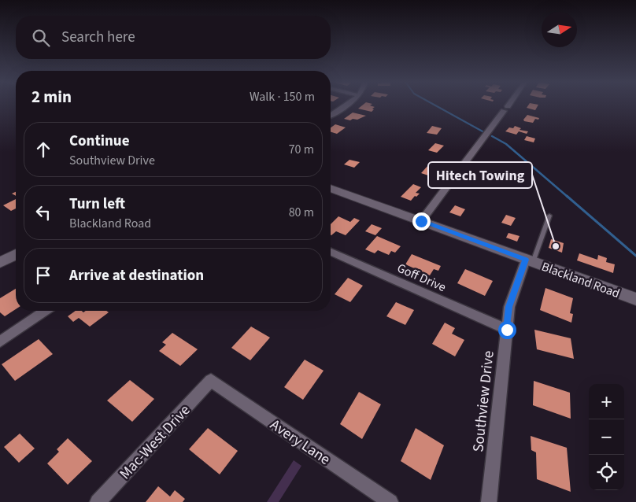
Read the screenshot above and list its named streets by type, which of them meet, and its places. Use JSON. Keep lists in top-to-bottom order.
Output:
{
  "streets": {
    "street": [
      "Goff Drive",
      "Blackland Road",
      "Southview Drive",
      "Mac-West Drive",
      "Avery Lane"
    ]
  },
  "crossings": [
    ["Goff Drive", "Southview Drive"],
    ["Blackland Road", "Southview Drive"],
    ["Mac-West Drive", "Avery Lane"]
  ],
  "places": ["Hitech Towing"],
  "north": "right",
  "page": {
    "search": "Search here",
    "heading": ["2 min", "Walk · 150 m"],
    "list": [
      ["Continue", "Southview Drive", "70 m"],
      ["Turn left", "Blackland Road", "80 m"],
      "Arrive at destination"
    ],
    "map_buttons": ["+", "−"]
  }
}
